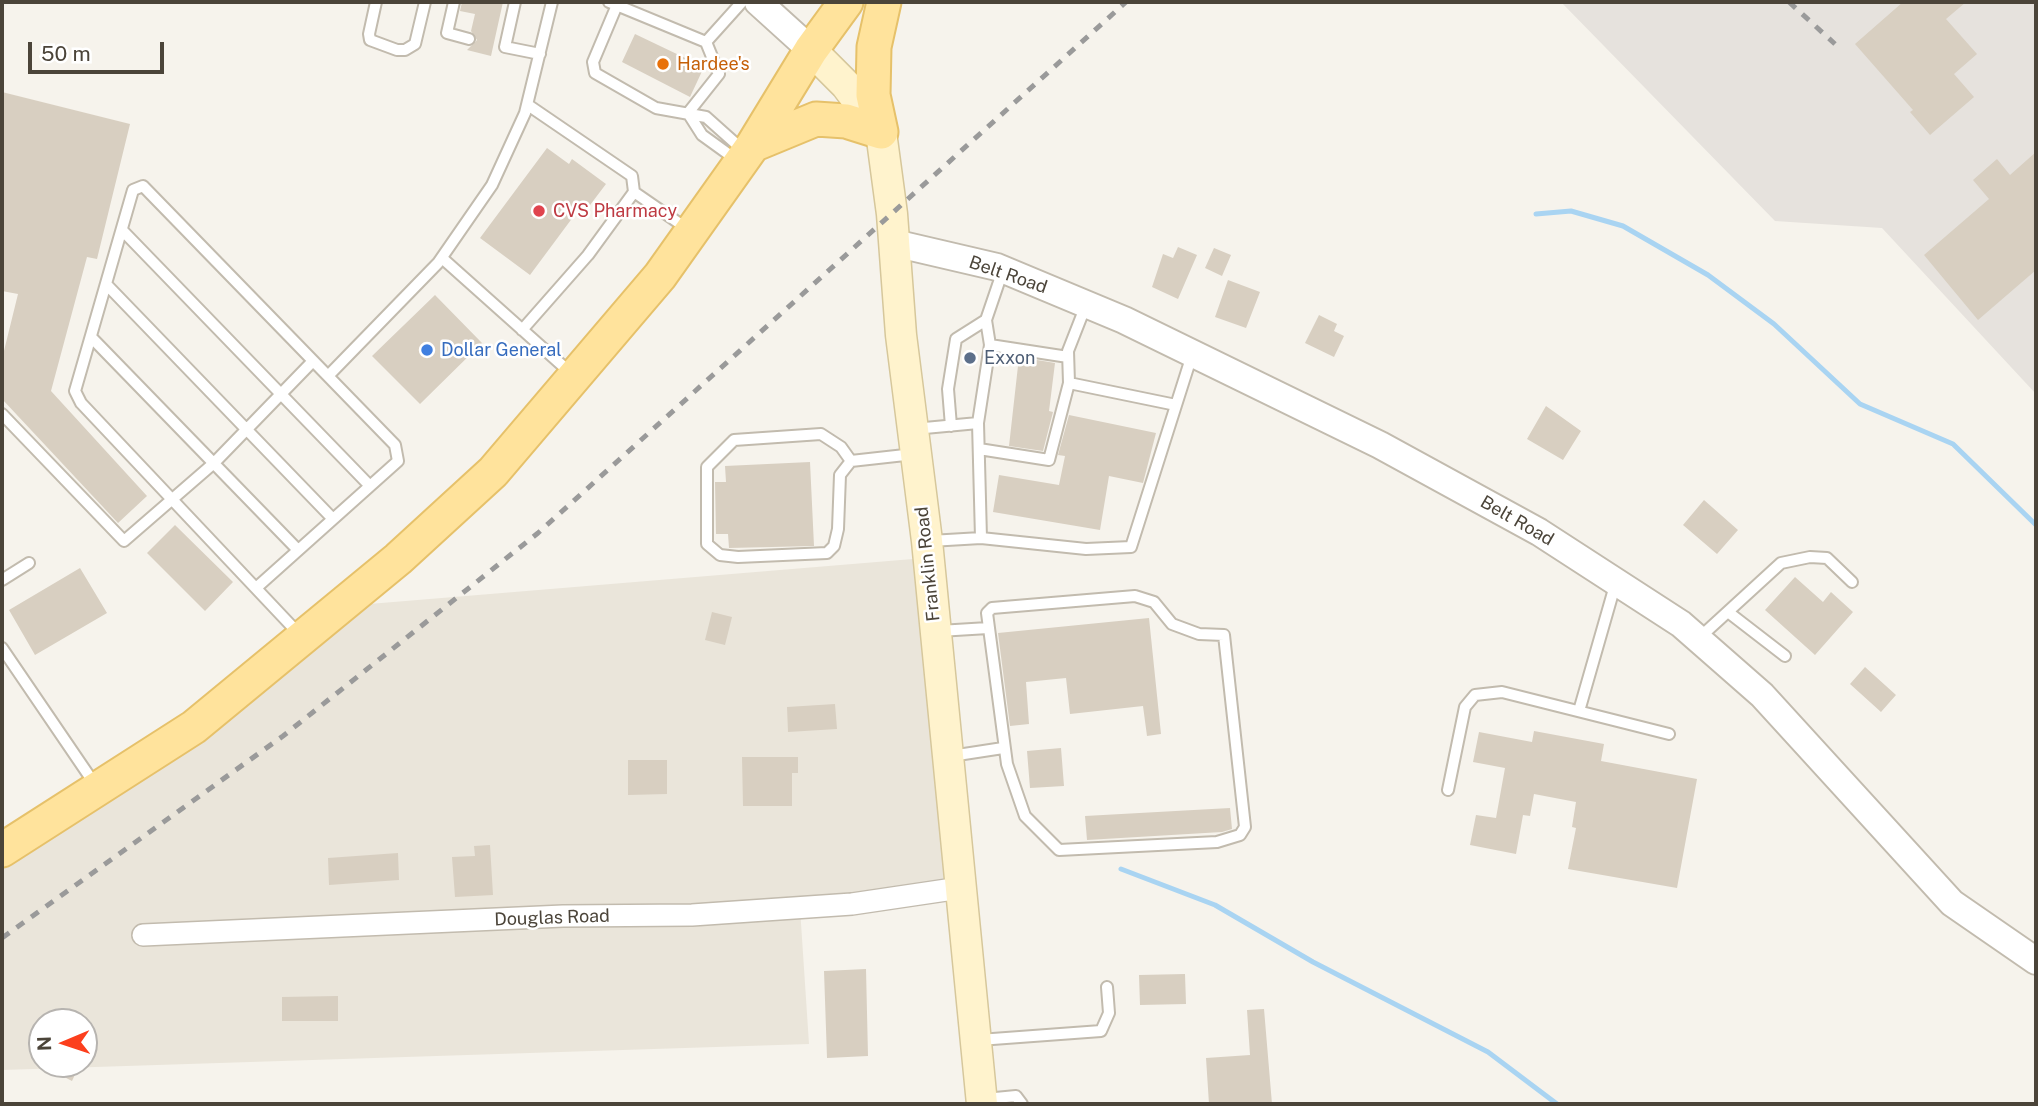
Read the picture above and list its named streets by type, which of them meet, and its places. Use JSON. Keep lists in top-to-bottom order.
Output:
{
  "streets": {
    "main road": ["Franklin Road"],
    "street": ["Belt Road", "Douglas Road"]
  },
  "crossings": [
    ["Belt Road", "Franklin Road"],
    ["Franklin Road", "Douglas Road"]
  ],
  "places": [
    "Hardee's",
    "CVS Pharmacy",
    "Dollar General",
    "Exxon"
  ],
  "scale_bar": "50 m",
  "north": "left"
}
